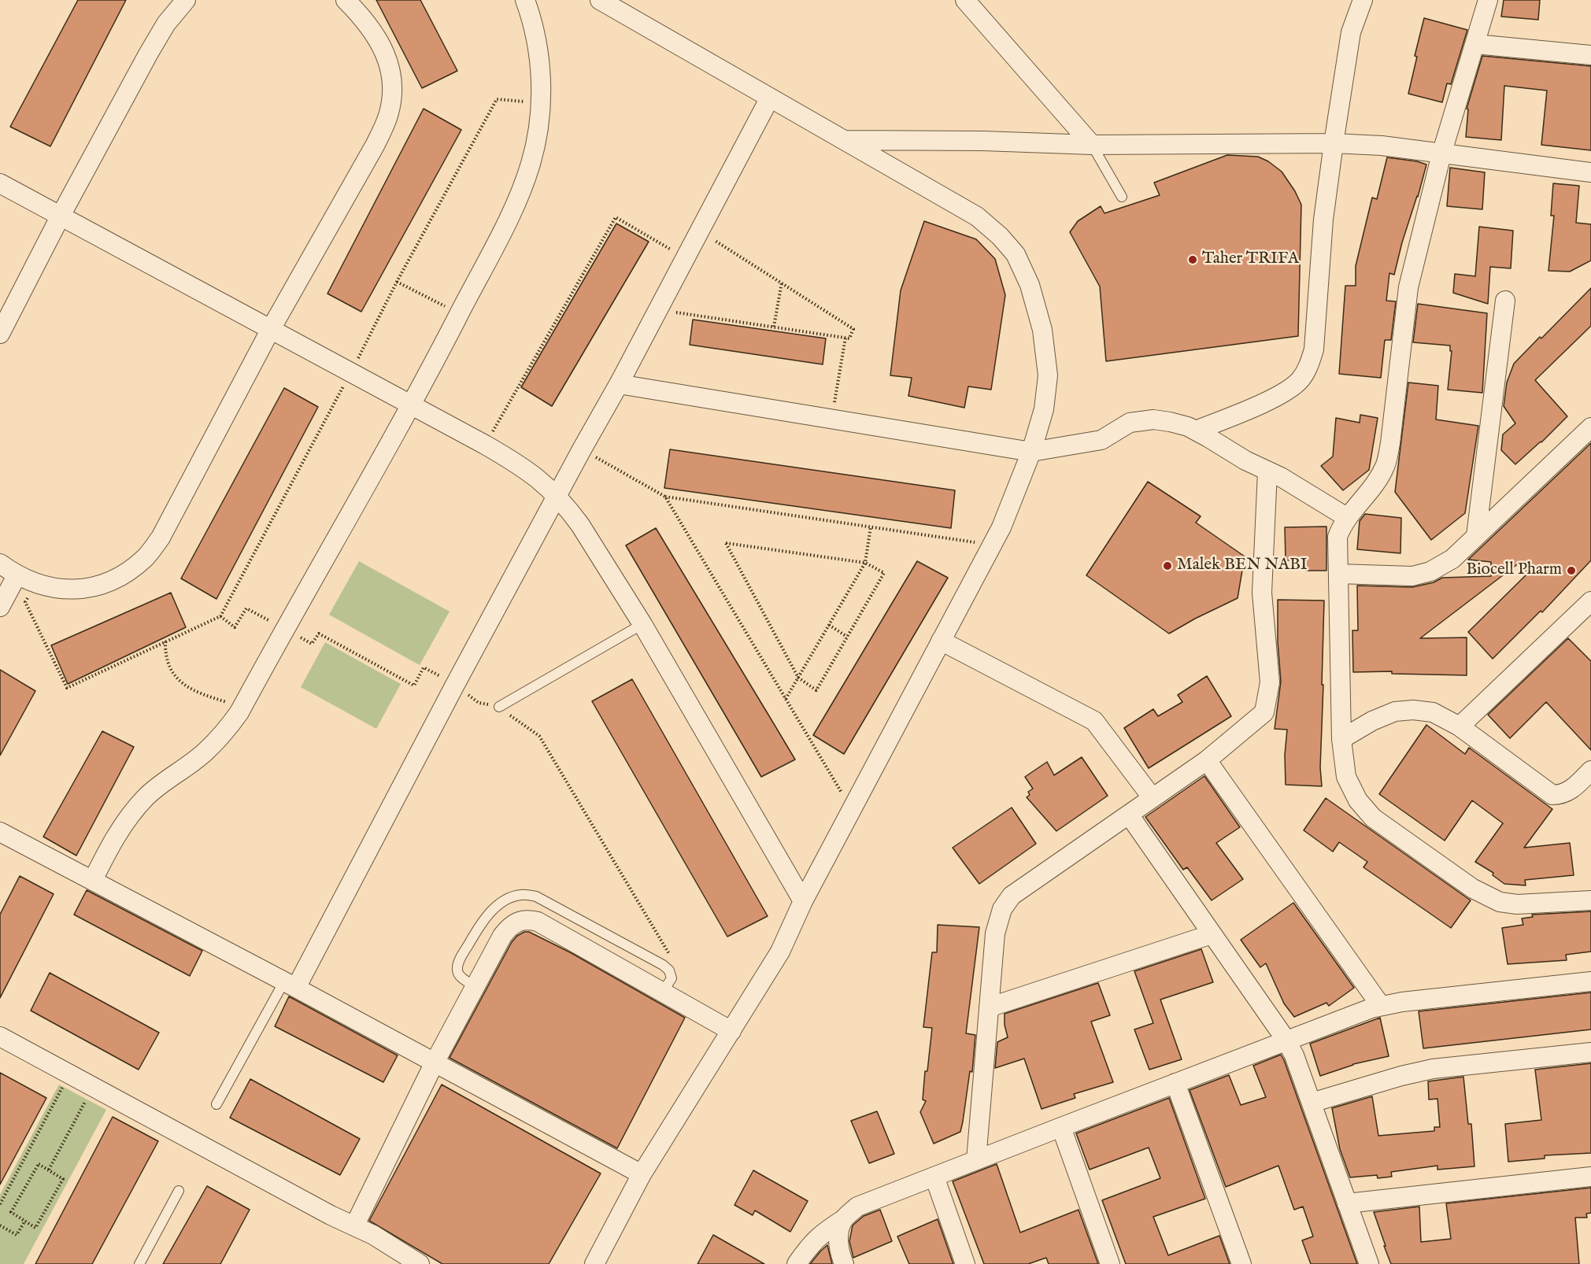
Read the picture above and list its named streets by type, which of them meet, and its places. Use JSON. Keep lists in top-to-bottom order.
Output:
{
  "places": ["Taher TRIFA", "Malek BEN NABI", "Biocell Pharm"]
}
